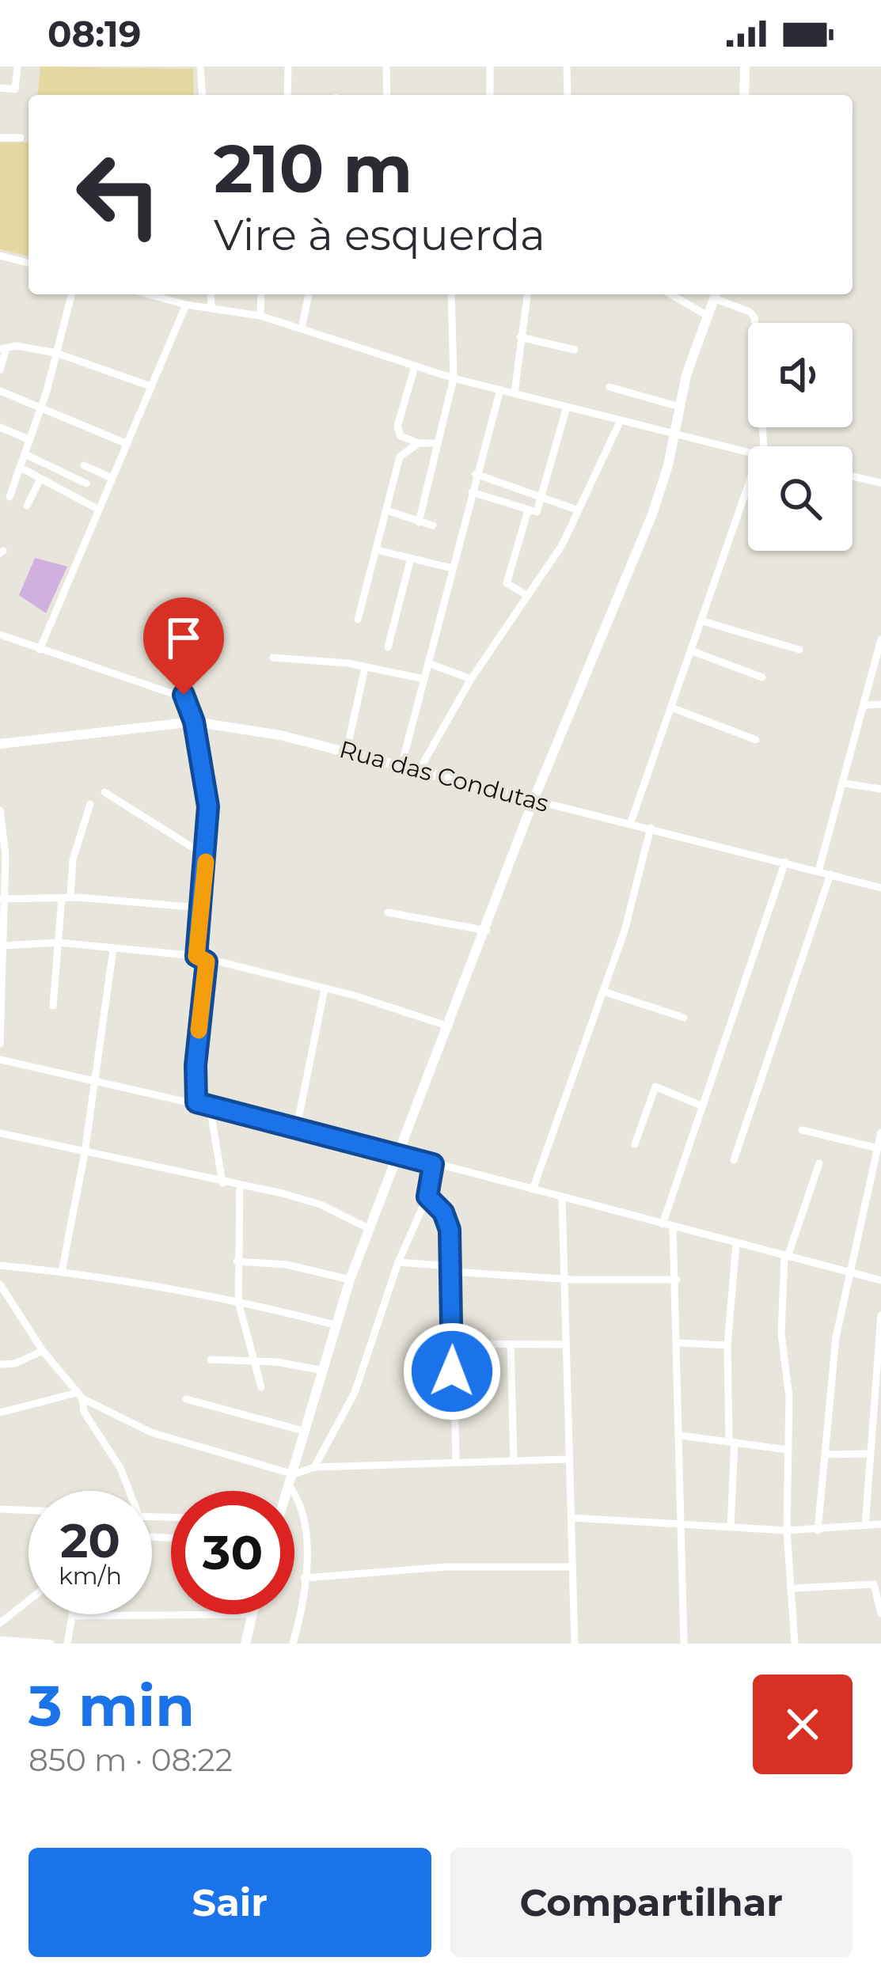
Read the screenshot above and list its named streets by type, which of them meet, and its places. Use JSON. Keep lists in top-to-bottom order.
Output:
{
  "streets": {
    "street": ["Rua das Condutas"]
  },
  "page": {
    "status": "08:19",
    "turn": ["210 m", "Vire à esquerda"],
    "speed": "20 km/h",
    "limit": "30",
    "heading": ["3 min", "850 m · 08:22"],
    "buttons": ["Sair", "Compartilhar"]
  }
}
